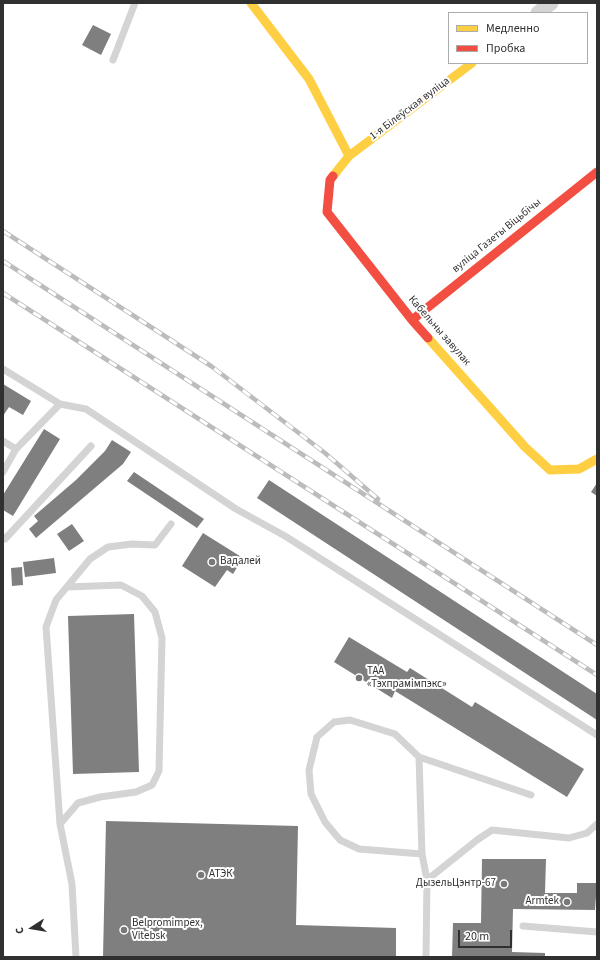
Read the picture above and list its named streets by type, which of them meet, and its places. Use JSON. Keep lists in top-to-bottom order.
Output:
{
  "streets": {
    "street": ["1-я Білеўская вуліца", "вуліца Газеты Віцьбічы", "Кабельны завулак"]
  },
  "crossings": [
    ["1-я Білеўская вуліца", "Кабельны завулак"],
    ["вуліца Газеты Віцьбічы", "Кабельны завулак"]
  ],
  "places": [
    "Вадалей",
    "ТАА «Тэхпрамімпэкс»",
    "АТЭК",
    "ДызельЦэнтр-67",
    "Armtek",
    "Belpromimpex, Vitebsk"
  ],
  "legend": ["Медленно", "Пробка"],
  "scale_bar": "20 m",
  "north": "left"
}
